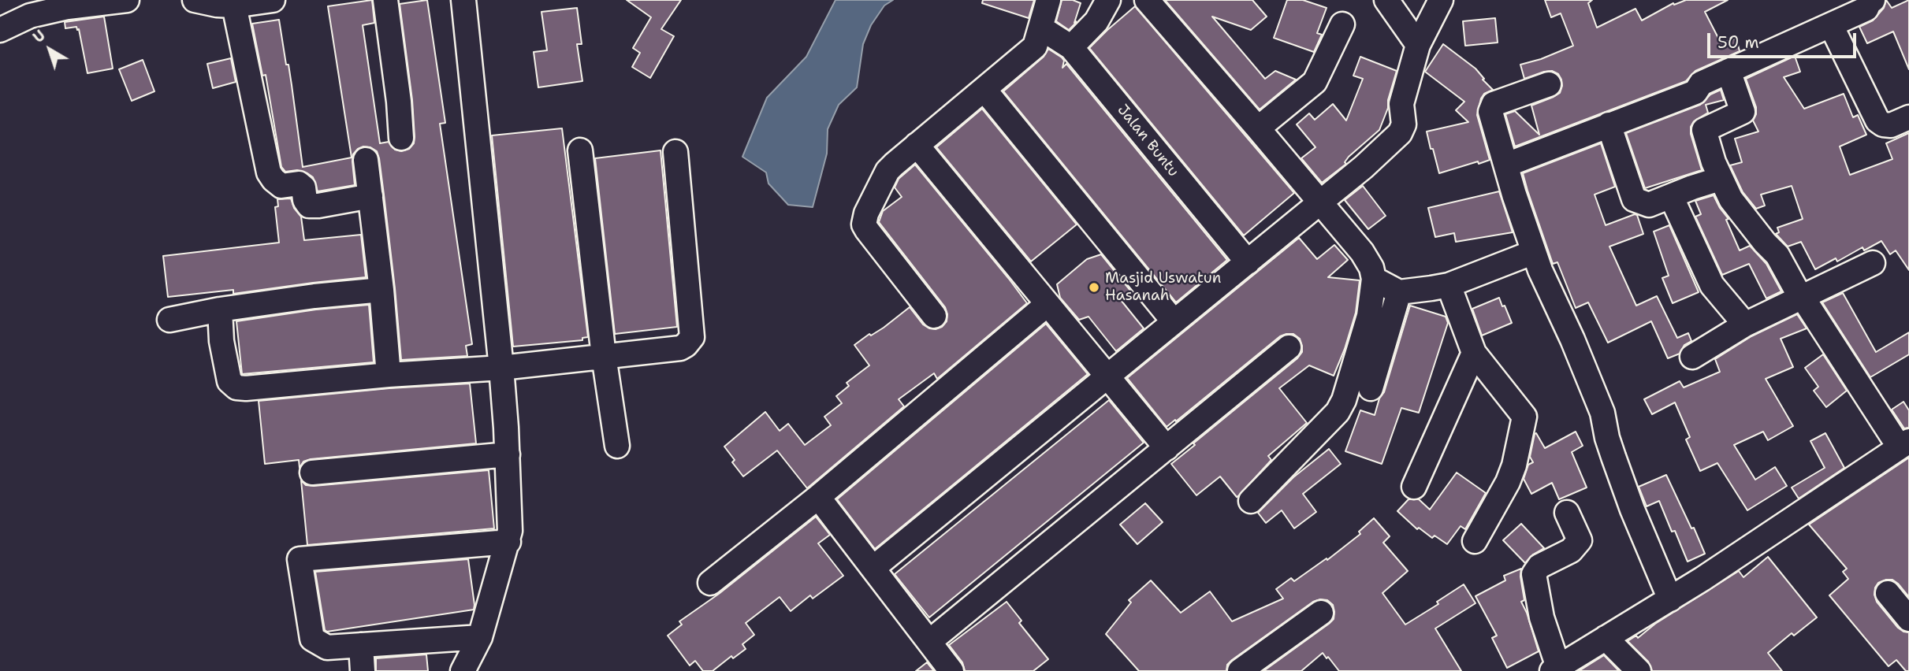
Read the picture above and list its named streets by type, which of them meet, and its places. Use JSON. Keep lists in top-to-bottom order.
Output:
{
  "streets": {
    "street": ["Jalan Buntu"]
  },
  "places": ["Masjid Uswatun Hasanah"],
  "scale_bar": "50 m",
  "north": "top left"
}
